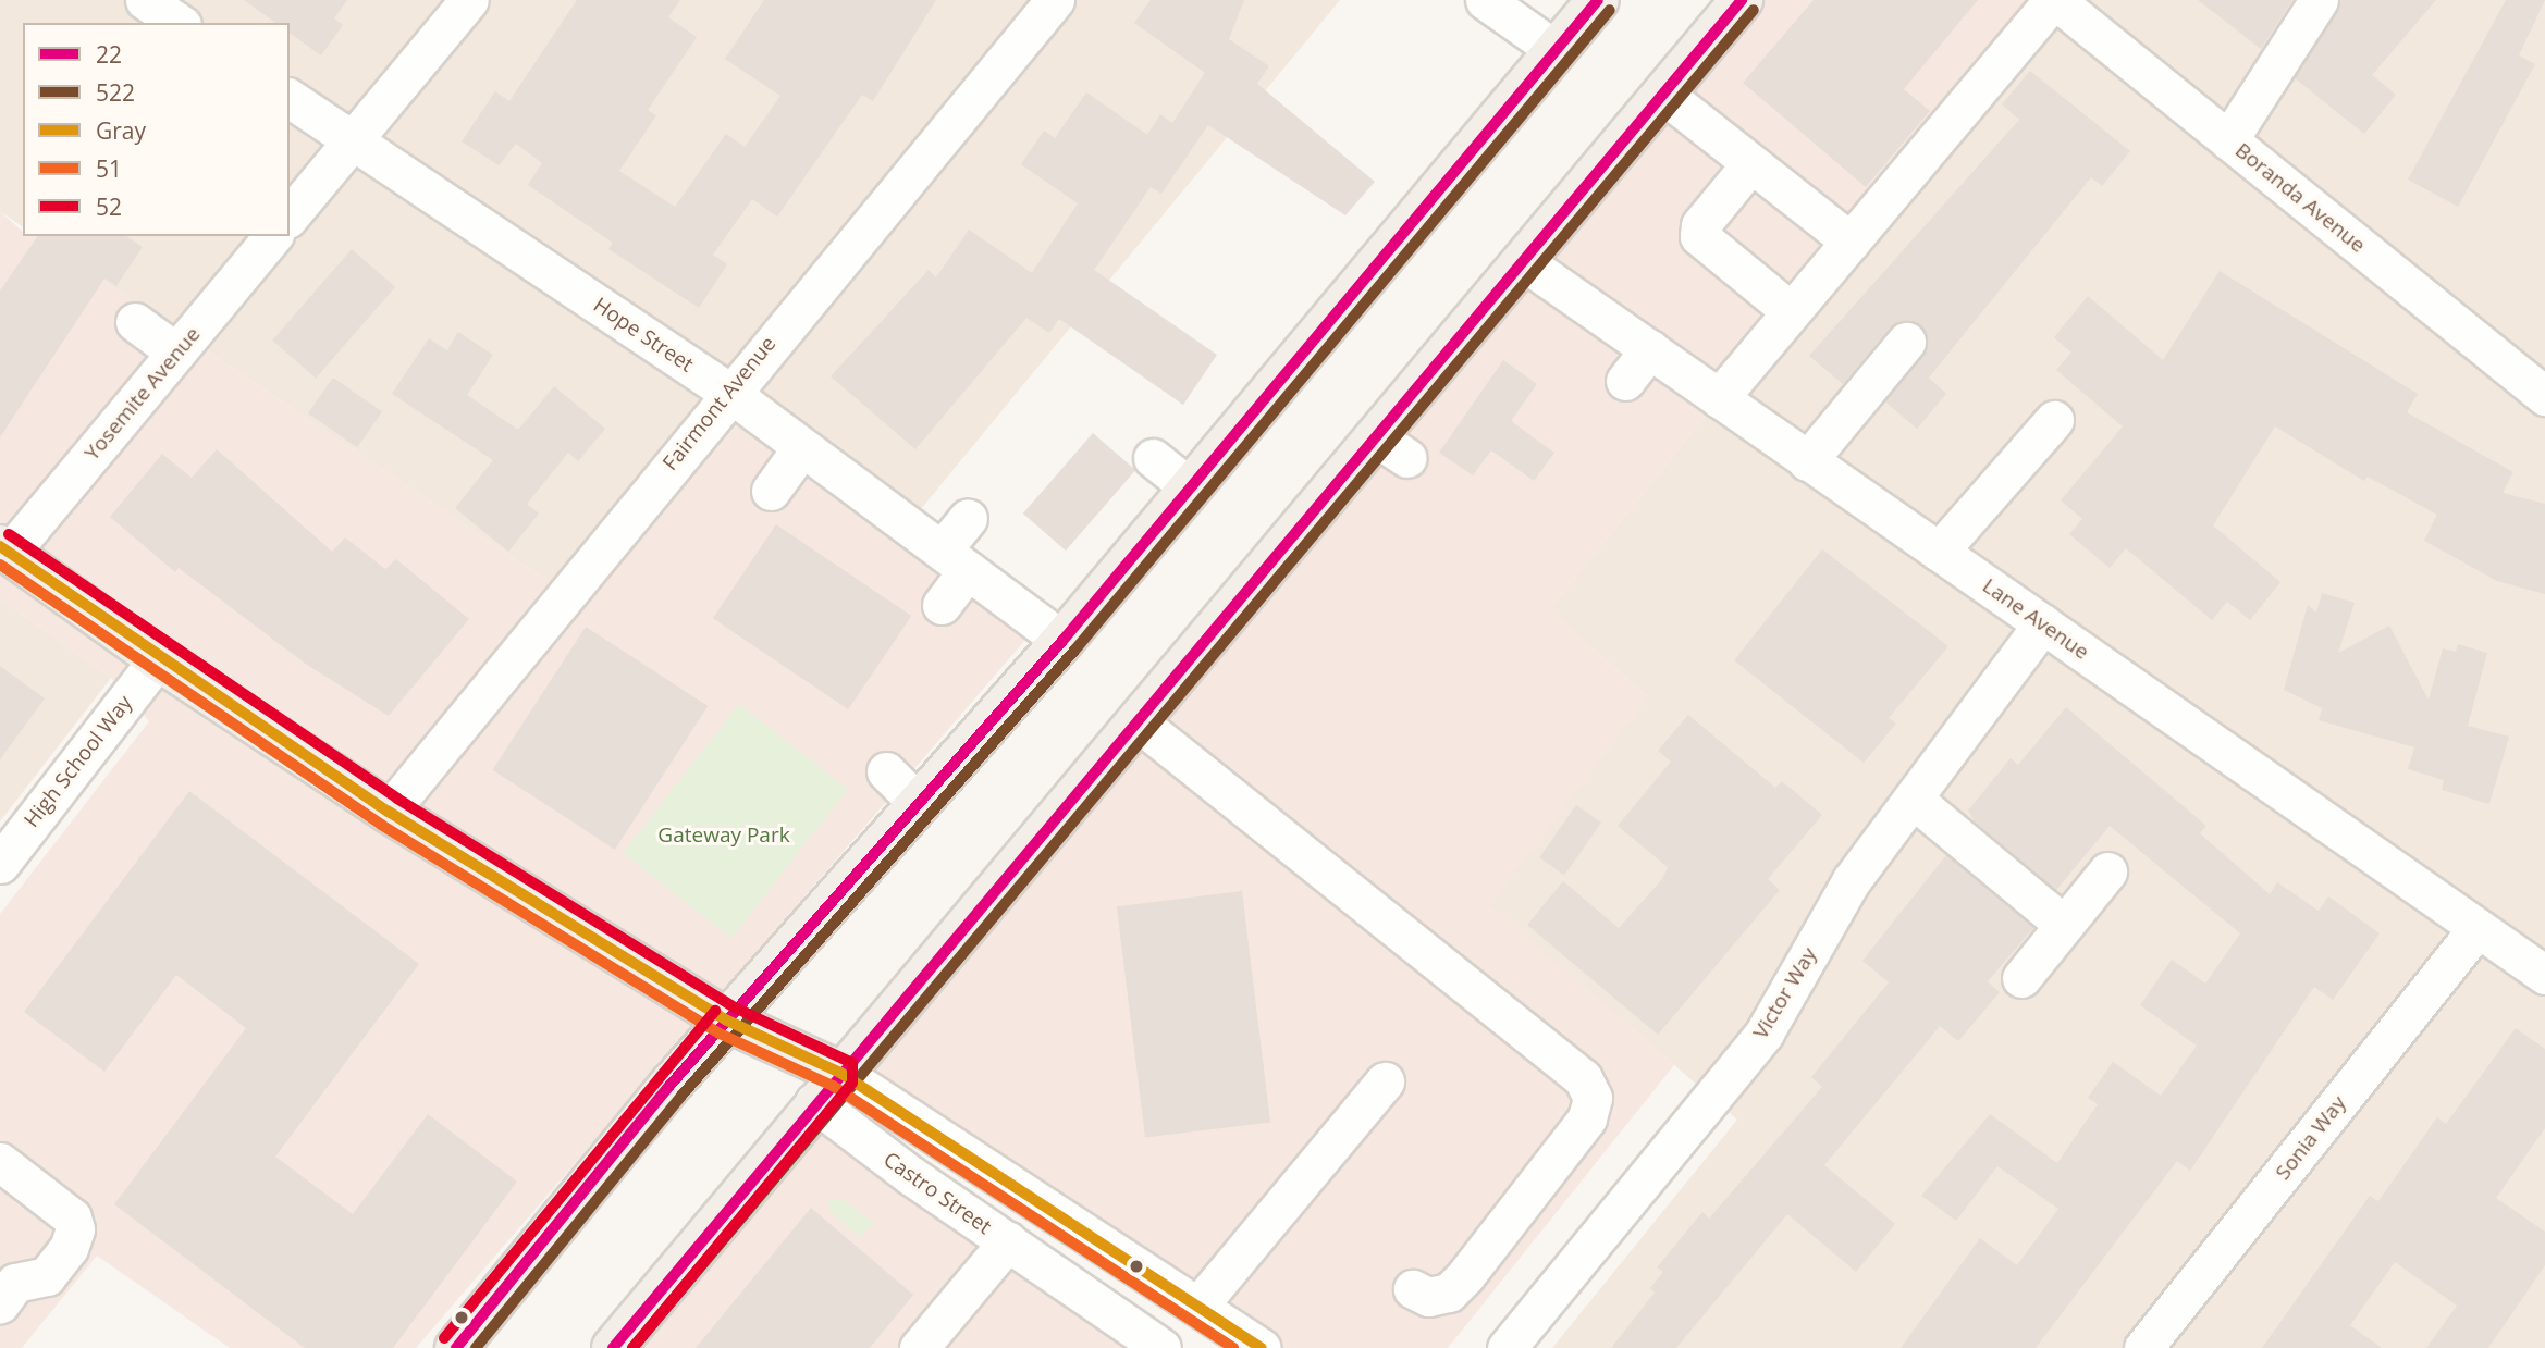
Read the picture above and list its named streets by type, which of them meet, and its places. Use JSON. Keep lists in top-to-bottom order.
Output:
{
  "streets": {
    "main road": ["Castro Street"],
    "street": [
      "Boranda Avenue",
      "Hope Street",
      "Yosemite Avenue",
      "Fairmont Avenue",
      "Lane Avenue",
      "High School Way",
      "Victor Way",
      "Sonia Way"
    ]
  },
  "crossings": [
    ["Hope Street", "Fairmont Avenue"],
    ["Yosemite Avenue", "Castro Street"],
    ["Fairmont Avenue", "Castro Street"],
    ["Lane Avenue", "Victor Way"],
    ["Lane Avenue", "Sonia Way"],
    ["High School Way", "Castro Street"]
  ],
  "parks": ["Gateway Park"],
  "lines": [
    "transit line 22",
    "transit line 522",
    "transit line 52",
    "transit line Gray",
    "transit line 51"
  ],
  "legend": [
    "22",
    "522",
    "Gray",
    "51",
    "52"
  ]
}
